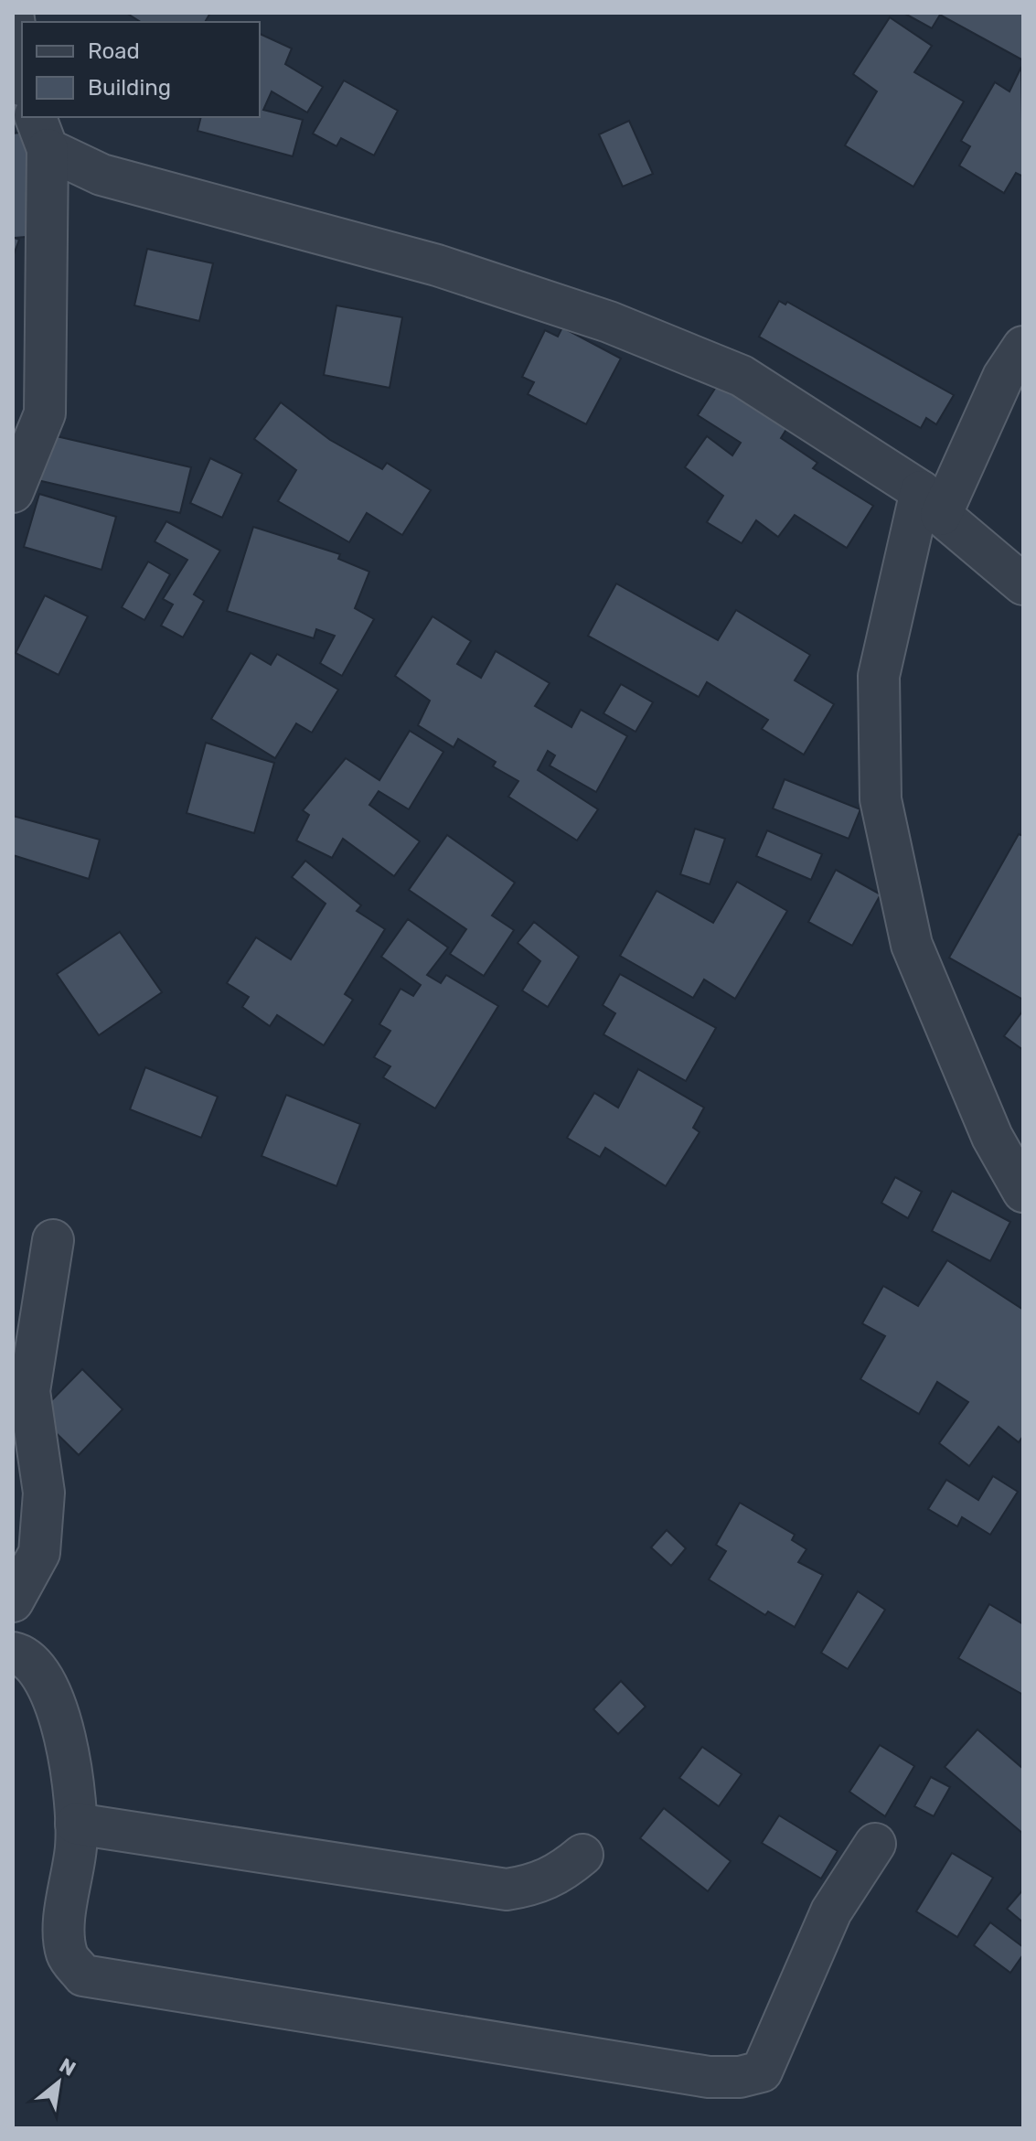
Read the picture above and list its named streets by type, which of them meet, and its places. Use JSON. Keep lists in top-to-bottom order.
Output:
{
  "legend": ["Road", "Building"],
  "north": "top right"
}
